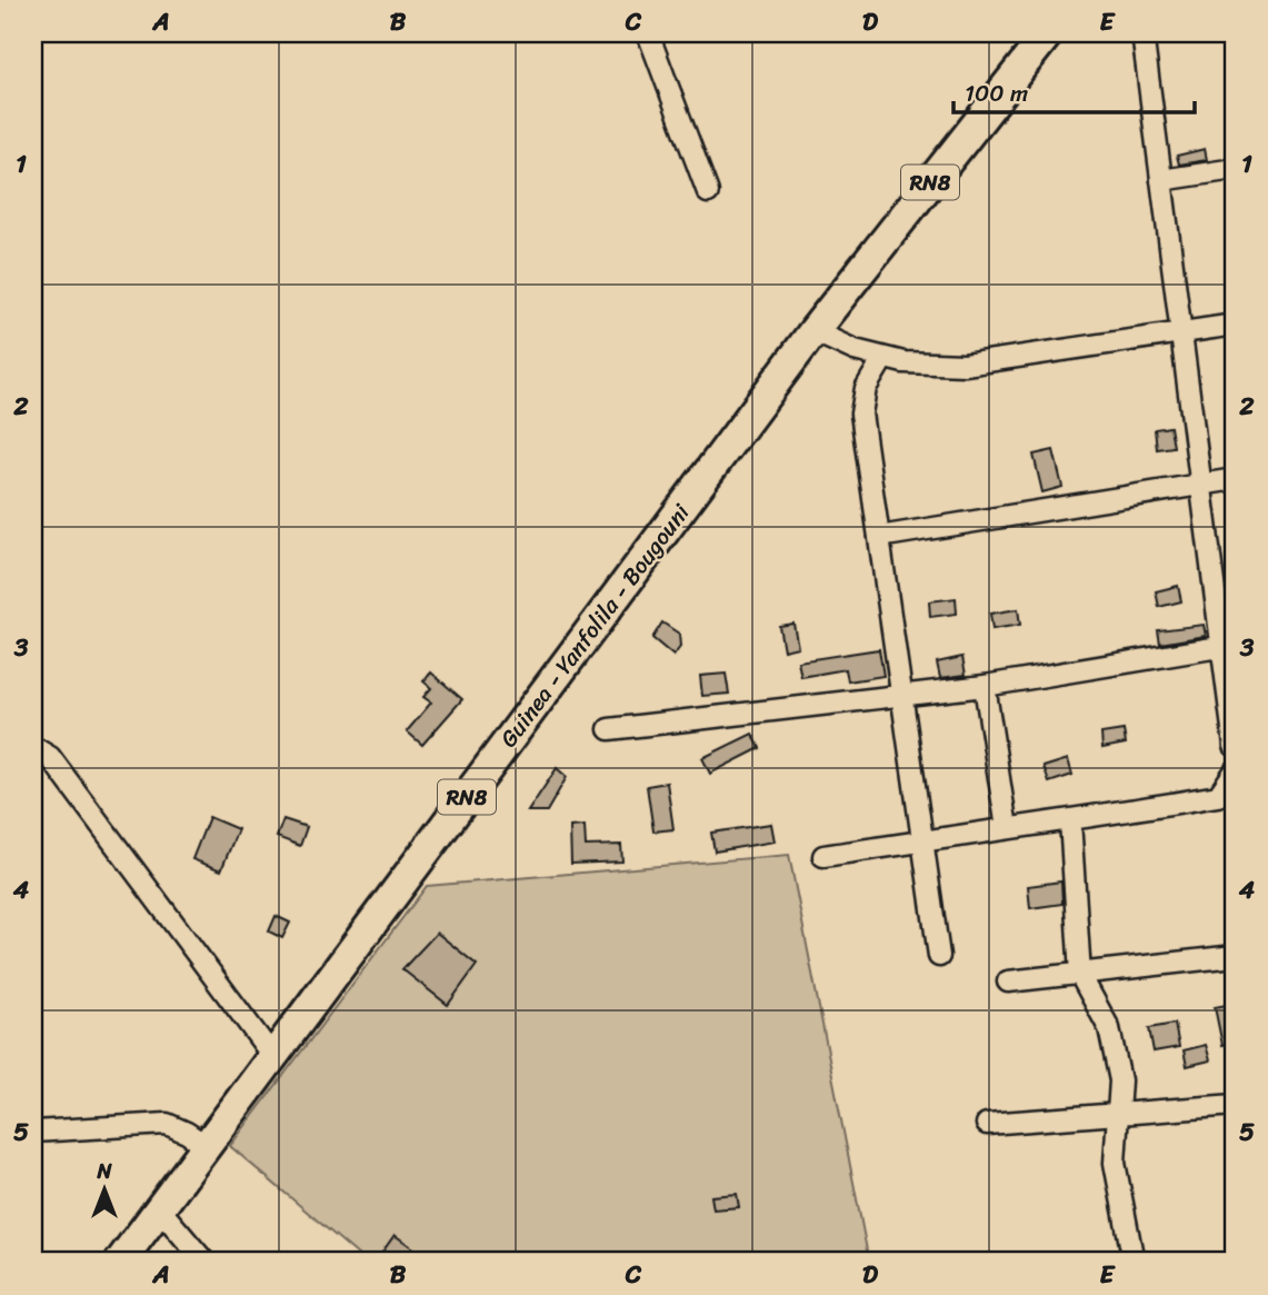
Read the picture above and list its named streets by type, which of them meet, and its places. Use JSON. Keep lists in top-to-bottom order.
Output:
{
  "streets": {
    "main road": ["RN8", "Guinea - Yanfolila - Bougouni"]
  },
  "scale_bar": "100 m",
  "north": "top",
  "grid": {
    "columns": [
      "A",
      "B",
      "C",
      "D",
      "E"
    ],
    "rows": [
      "1",
      "2",
      "3",
      "4",
      "5"
    ]
  }
}
